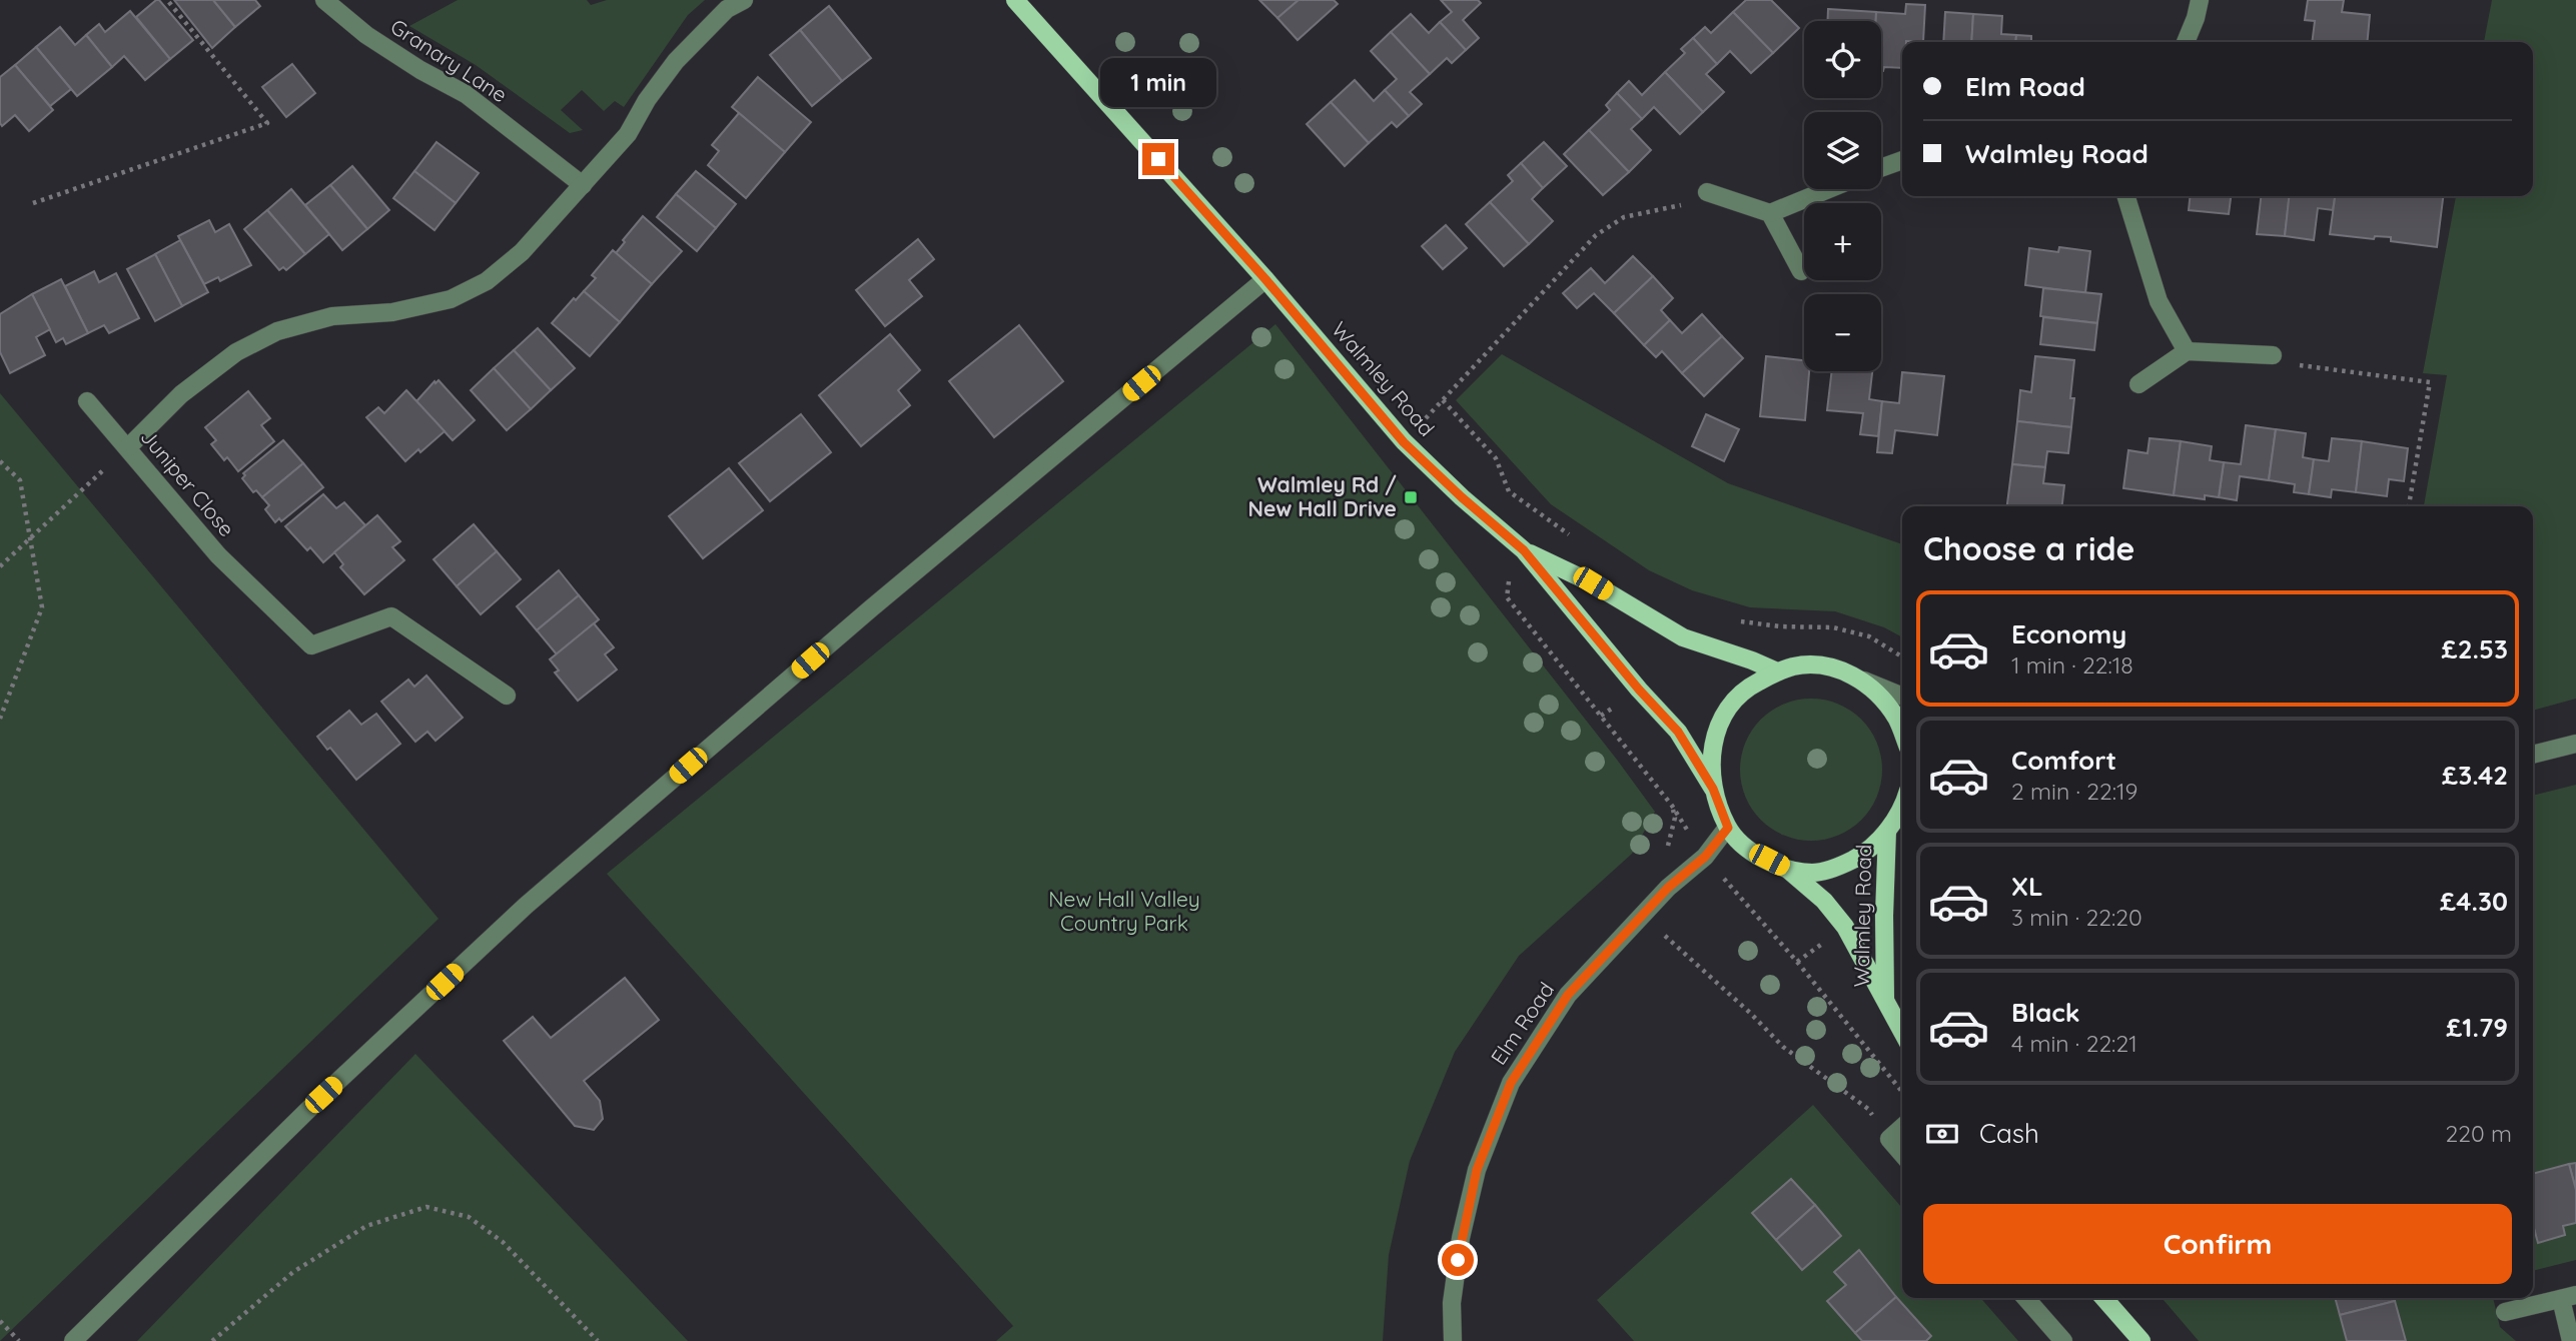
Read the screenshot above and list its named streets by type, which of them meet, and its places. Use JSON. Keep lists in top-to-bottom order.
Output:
{
  "streets": {
    "main road": ["Walmley Road"],
    "street": ["Granary Lane", "Juniper Close", "Elm Road"]
  },
  "parks": ["New Hall Valley Country Park"],
  "places": {
    "transit": ["Walmley Rd / New Hall Drive"]
  },
  "page": {
    "map_buttons": ["+", "−"],
    "banner": ["Elm Road", "Walmley Road"],
    "bubble": "1 min",
    "heading": "Choose a ride",
    "list": [
      {
        "name": "Economy",
        "note": "1 min · 22:18",
        "value": "£2.53"
      },
      {
        "name": "Comfort",
        "note": "2 min · 22:19",
        "value": "£3.42"
      },
      {
        "name": "XL",
        "note": "3 min · 22:20",
        "value": "£4.30"
      },
      {
        "name": "Black",
        "note": "4 min · 22:21",
        "value": "£1.79"
      }
    ],
    "pay": ["Cash", "220 m"],
    "buttons": "Confirm"
  }
}
